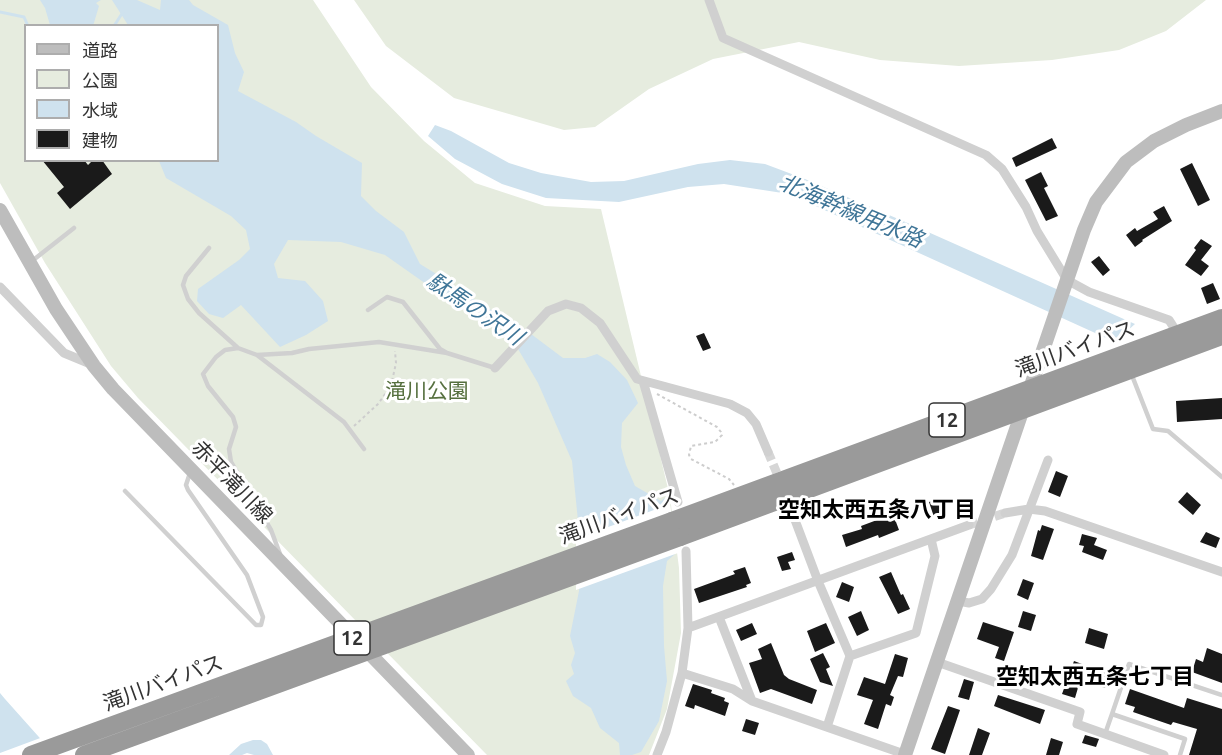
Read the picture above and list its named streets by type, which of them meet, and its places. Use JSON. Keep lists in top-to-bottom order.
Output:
{
  "streets": {
    "highway": ["滝川バイパス", "12"],
    "street": ["赤平滝川線"]
  },
  "districts": ["空知太西五条八丁目", "空知太西五条七丁目"],
  "water": ["北海幹線用水路", "駄馬の沢川"],
  "parks": ["滝川公園"],
  "legend": [
    "道路",
    "公園",
    "水域",
    "建物"
  ]
}
